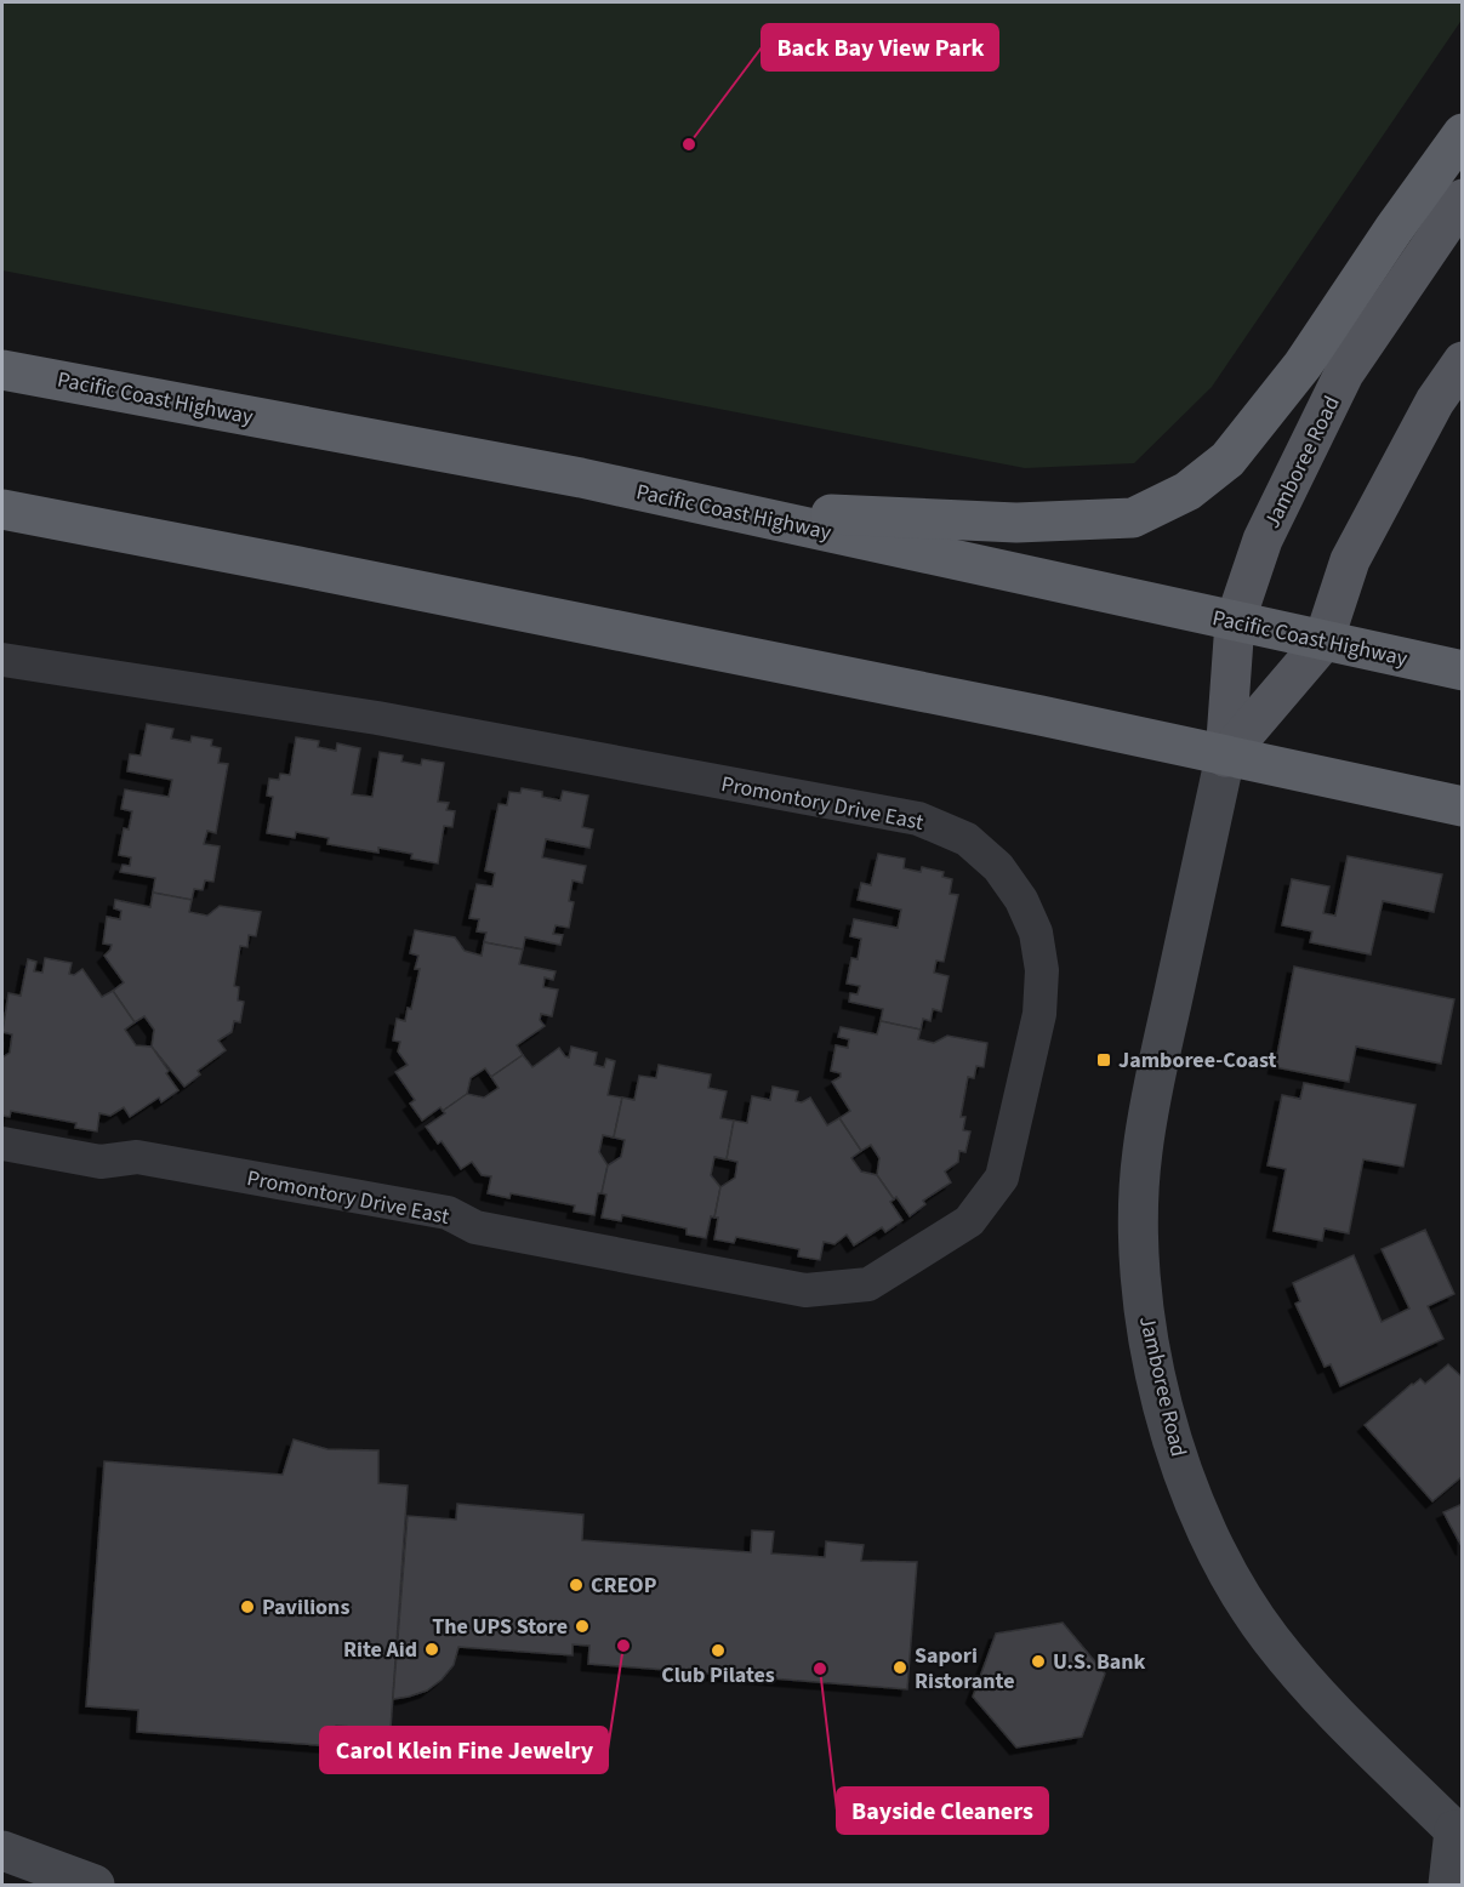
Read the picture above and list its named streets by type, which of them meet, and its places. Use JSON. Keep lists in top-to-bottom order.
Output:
{
  "streets": {
    "highway": ["Pacific Coast Highway"],
    "main road": ["Jamboree Road"],
    "street": ["Promontory Drive East"]
  },
  "crossings": [
    ["Pacific Coast Highway", "Jamboree Road"]
  ],
  "places": {
    "other": [
      "Back Bay View Park",
      "CREOP",
      "Pavilions",
      "The UPS Store",
      "Carol Klein Fine Jewelry",
      "Rite Aid",
      "Club Pilates",
      "U.S. Bank",
      "Sapori Ristorante",
      "Bayside Cleaners"
    ],
    "transit": ["Jamboree-Coast"]
  }
}
